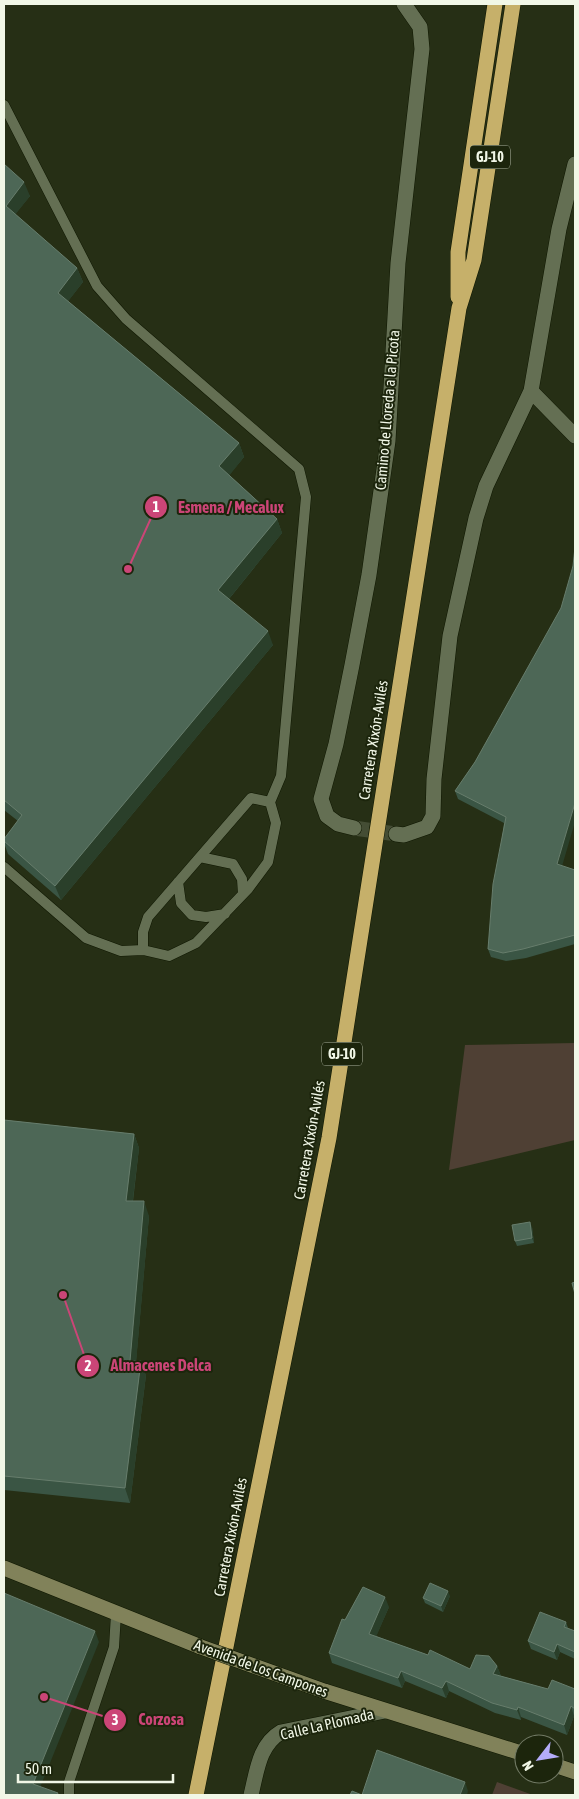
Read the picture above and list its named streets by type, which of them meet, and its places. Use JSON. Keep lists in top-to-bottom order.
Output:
{
  "streets": {
    "highway": ["GJ-10", "Carretera Xixón-Avilés"],
    "street": ["Camino de Lloreda a la Picota", "Avenida de Los Campones", "Calle La Plomada"]
  },
  "crossings": [
    ["GJ-10", "Carretera Xixón-Avilés"],
    ["Avenida de Los Campones", "Calle La Plomada"]
  ],
  "places": ["Esmena / Mecalux", "Almacenes Delca", "Corzosa"],
  "scale_bar": "50 m",
  "north": "bottom left"
}
